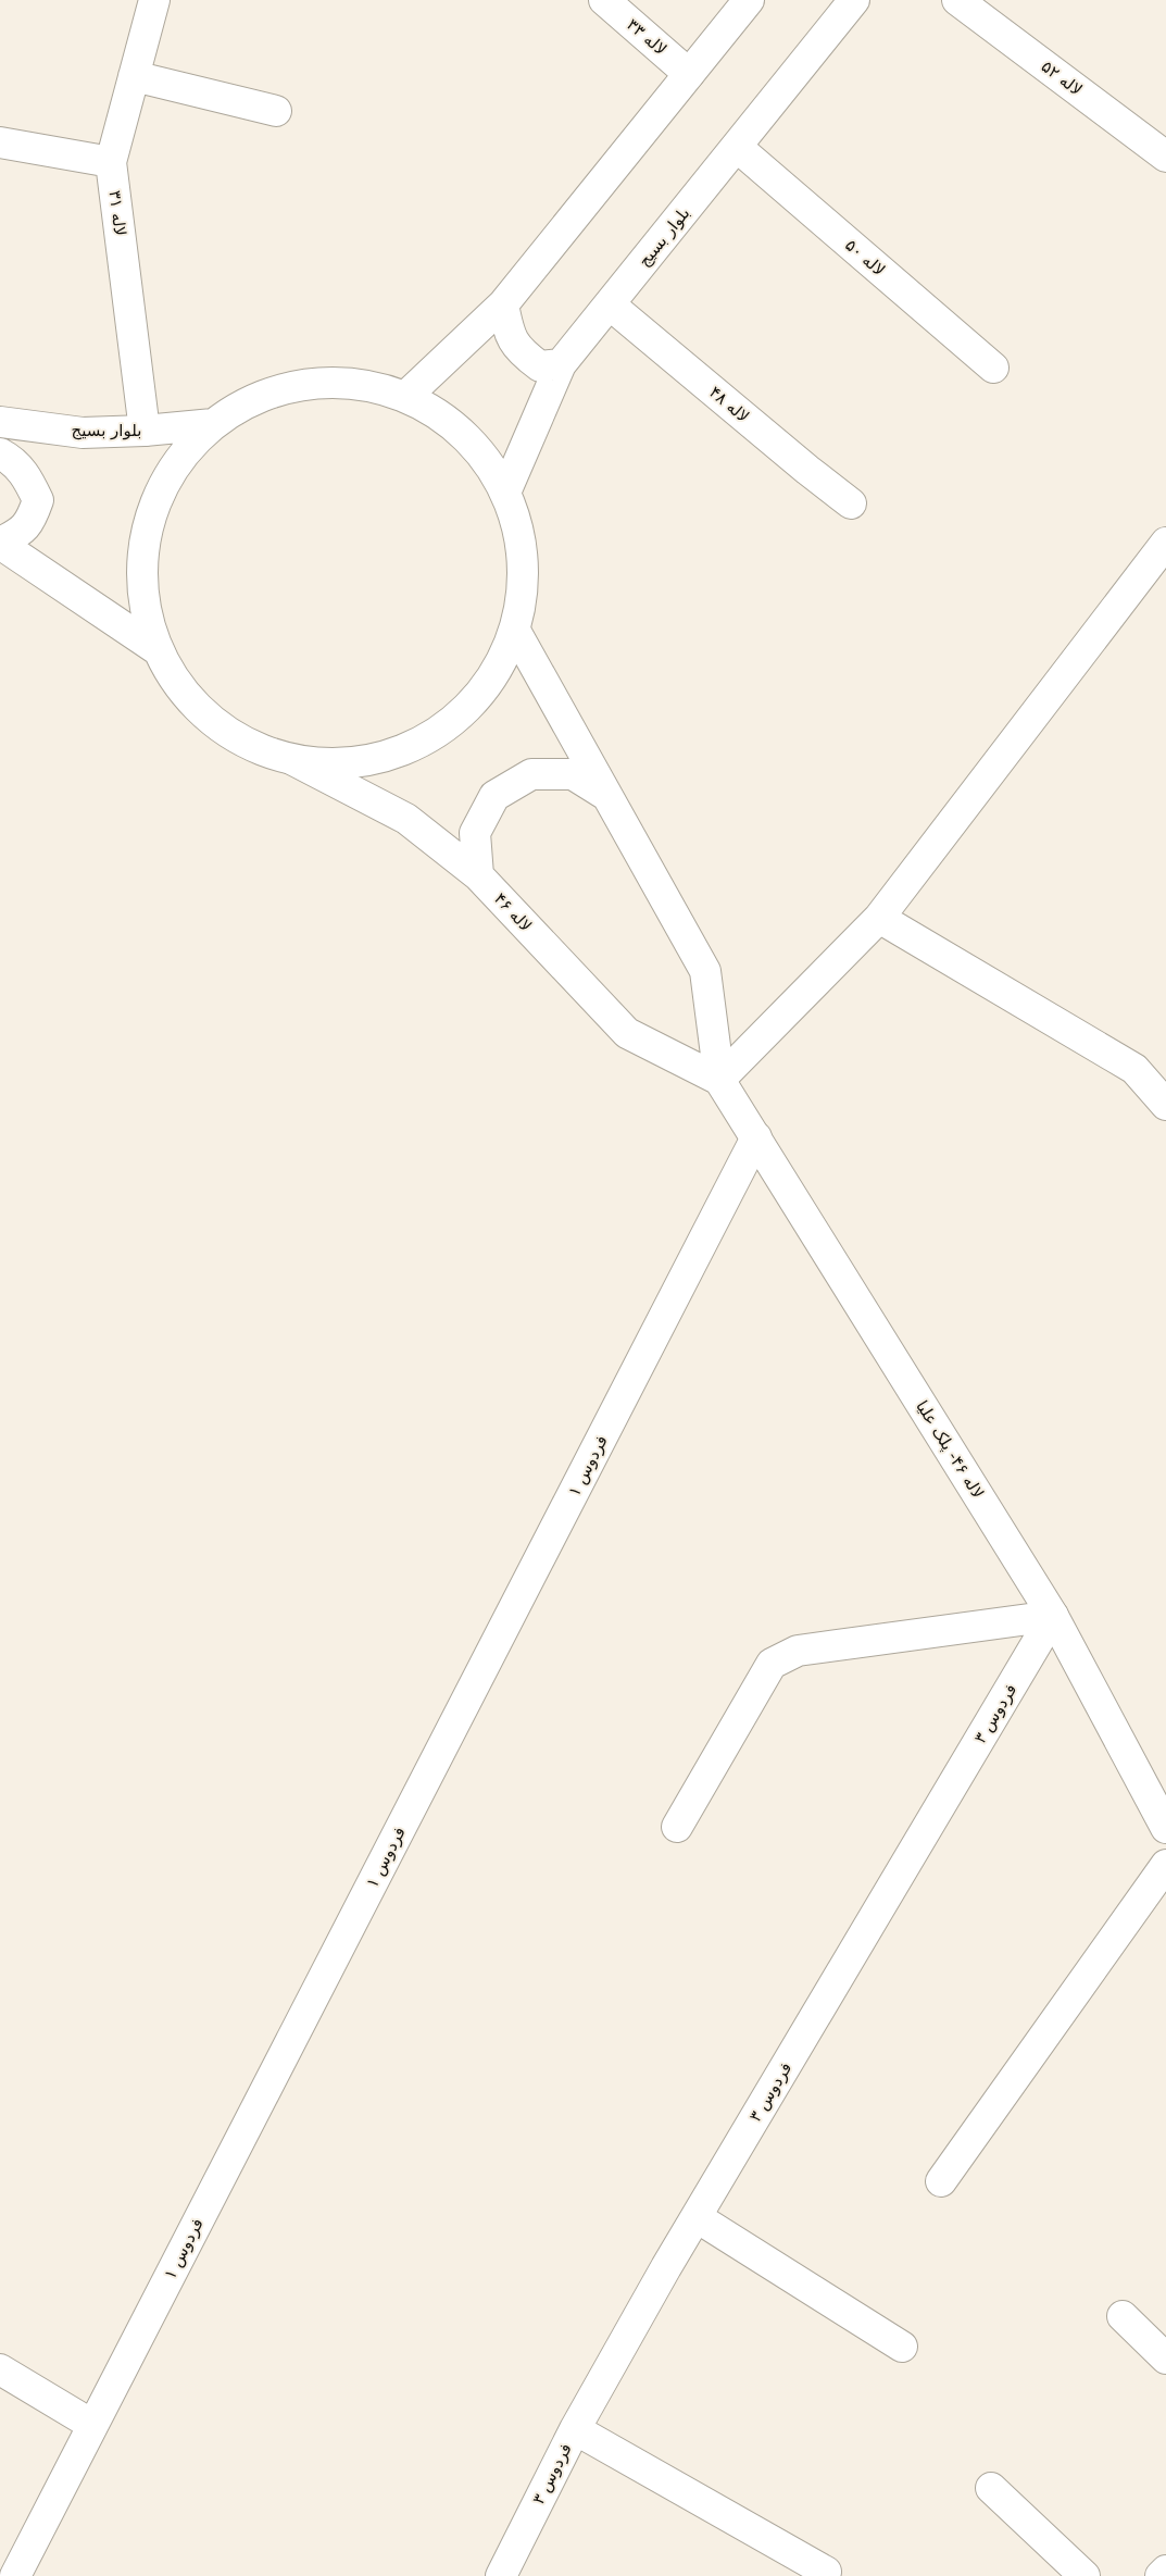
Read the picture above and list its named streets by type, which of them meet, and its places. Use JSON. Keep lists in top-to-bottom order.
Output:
{
  "streets": {
    "street": [
      "لاله ۳۳",
      "لاله ۵۲",
      "لاله ۳۱",
      "بلوار بسیج",
      "لاله ۵۰",
      "لاله ۴۸",
      "لاله ۴۶",
      "لاله ۴۶- پلک علیا",
      "فردوس ۱",
      "فردوس ۳"
    ]
  },
  "crossings": [
    ["لاله ۳۱", "بلوار بسیج"],
    ["بلوار بسیج", "لاله ۵۰"],
    ["بلوار بسیج", "لاله ۴۸"],
    ["لاله ۴۶", "لاله ۴۶- پلک علیا"],
    ["لاله ۴۶- پلک علیا", "فردوس ۱"],
    ["لاله ۴۶- پلک علیا", "فردوس ۳"]
  ]
}
